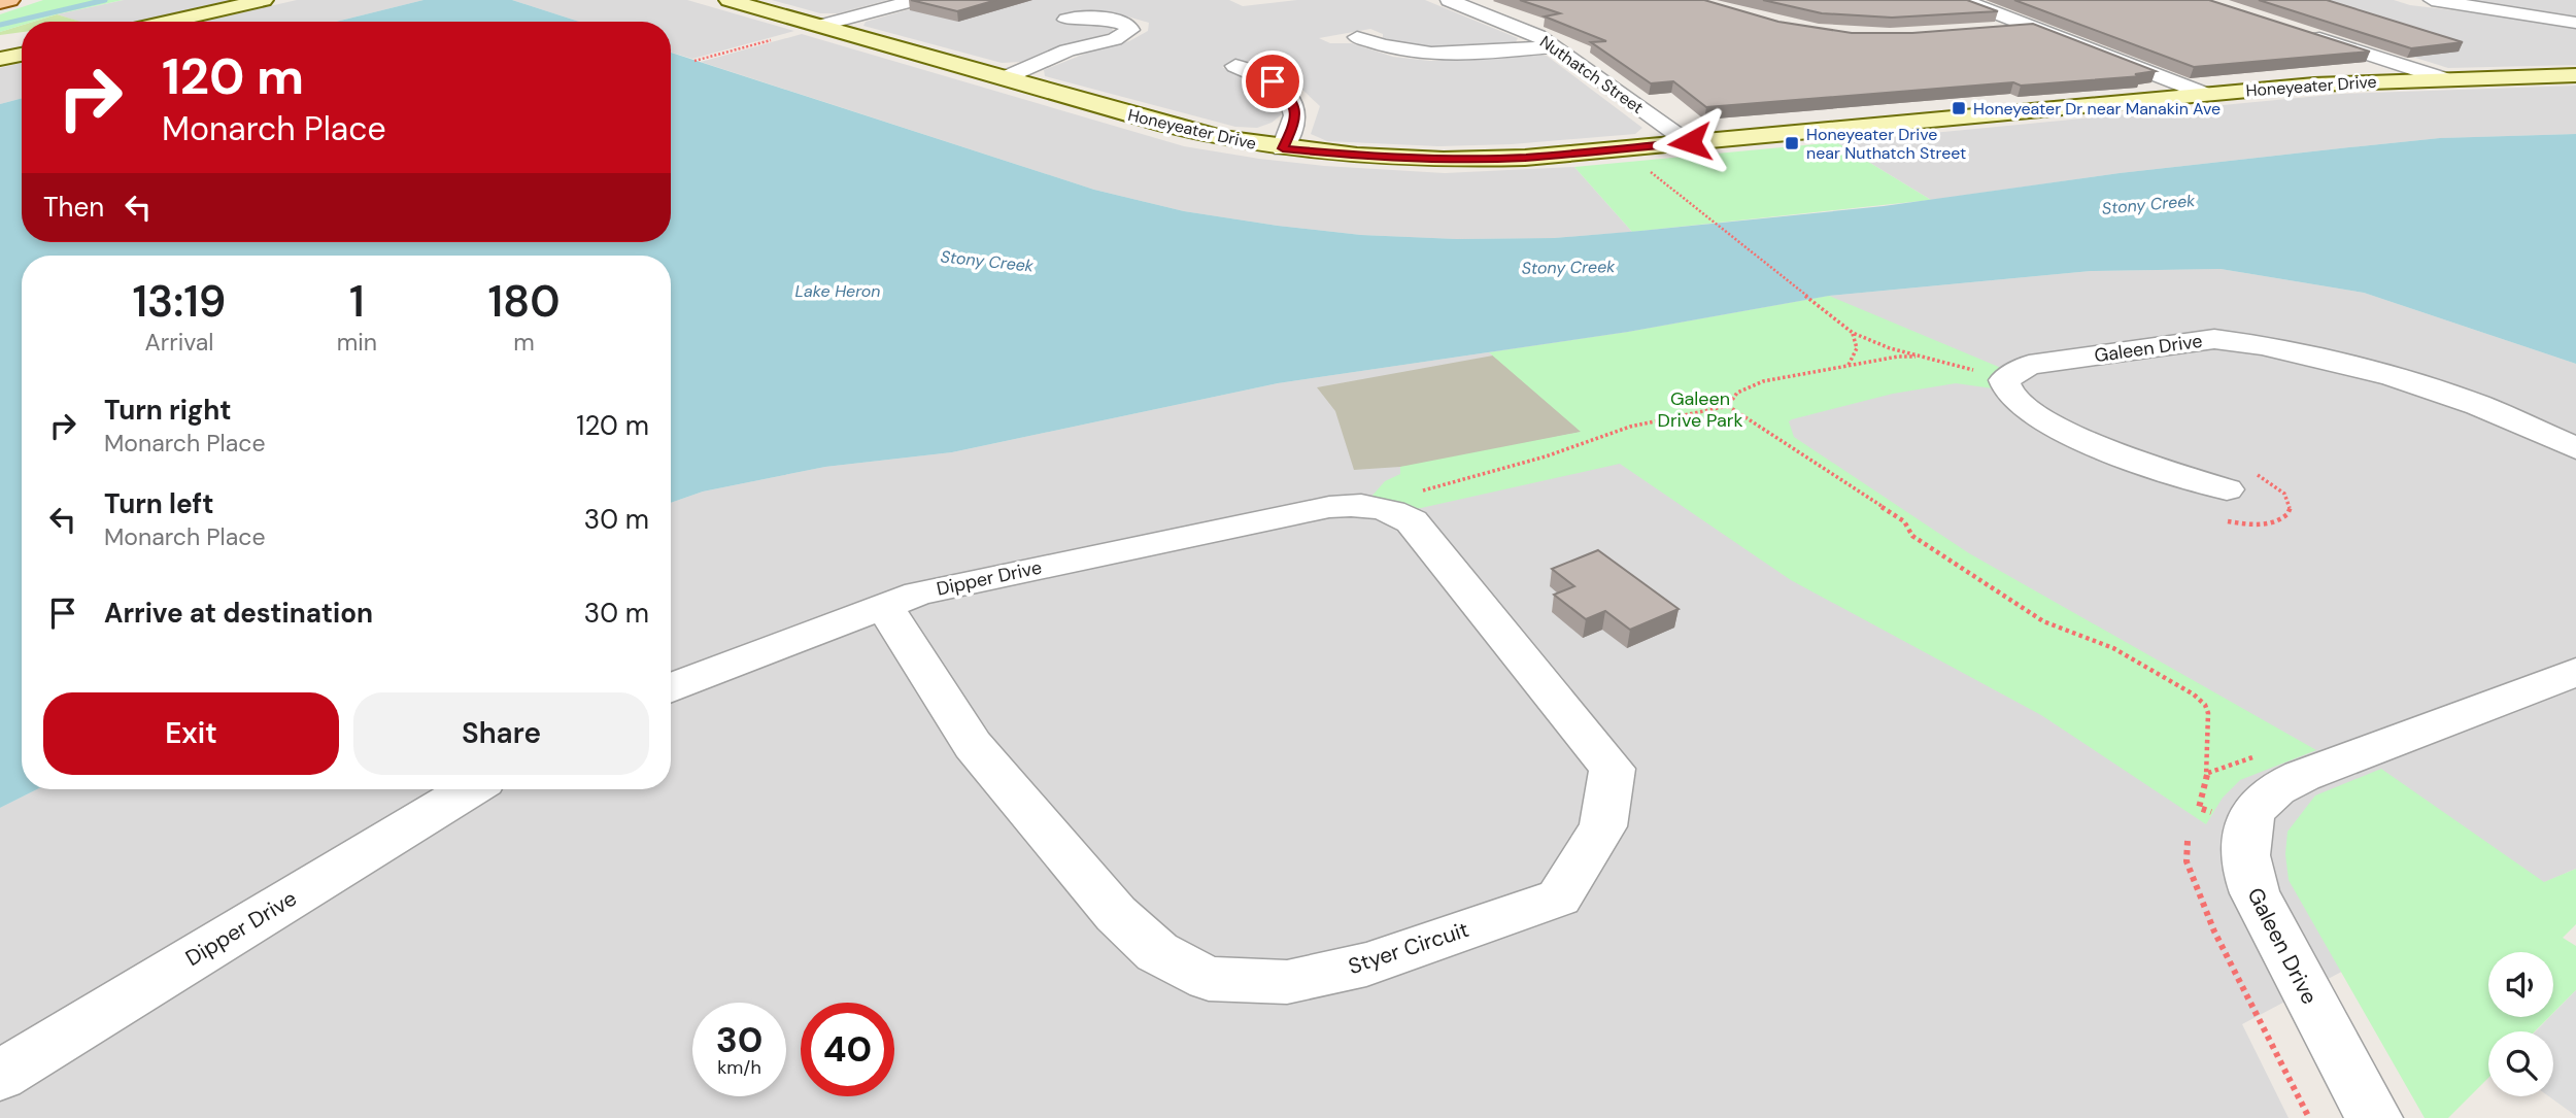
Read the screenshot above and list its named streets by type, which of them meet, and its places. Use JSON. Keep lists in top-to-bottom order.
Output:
{
  "streets": {
    "street": [
      "Nuthatch Street",
      "Honeyeater Drive",
      "Galeen Drive",
      "Dipper Drive",
      "Styer Circuit"
    ]
  },
  "crossings": [
    ["Nuthatch Street", "Honeyeater Drive"],
    ["Dipper Drive", "Styer Circuit"]
  ],
  "water": ["Stony Creek", "Lake Heron"],
  "parks": ["Galeen Drive Park"],
  "places": {
    "transit": ["Honeyeater Dr near Manakin Ave", "Honeyeater Drive near Nuthatch Street"]
  },
  "page": {
    "turn": ["120 m", "Monarch Place"],
    "then": "Then",
    "eta": [
      "13:19",
      "Arrival",
      "1",
      "min",
      "180",
      "m"
    ],
    "list": [
      {
        "name": "Turn right",
        "note": "Monarch Place",
        "value": "120 m"
      },
      {
        "name": "Turn left",
        "note": "Monarch Place",
        "value": "30 m"
      },
      {
        "name": "Arrive at destination",
        "value": "30 m"
      }
    ],
    "buttons": ["Exit", "Share"],
    "speed": "30 km/h",
    "limit": "40"
  }
}
